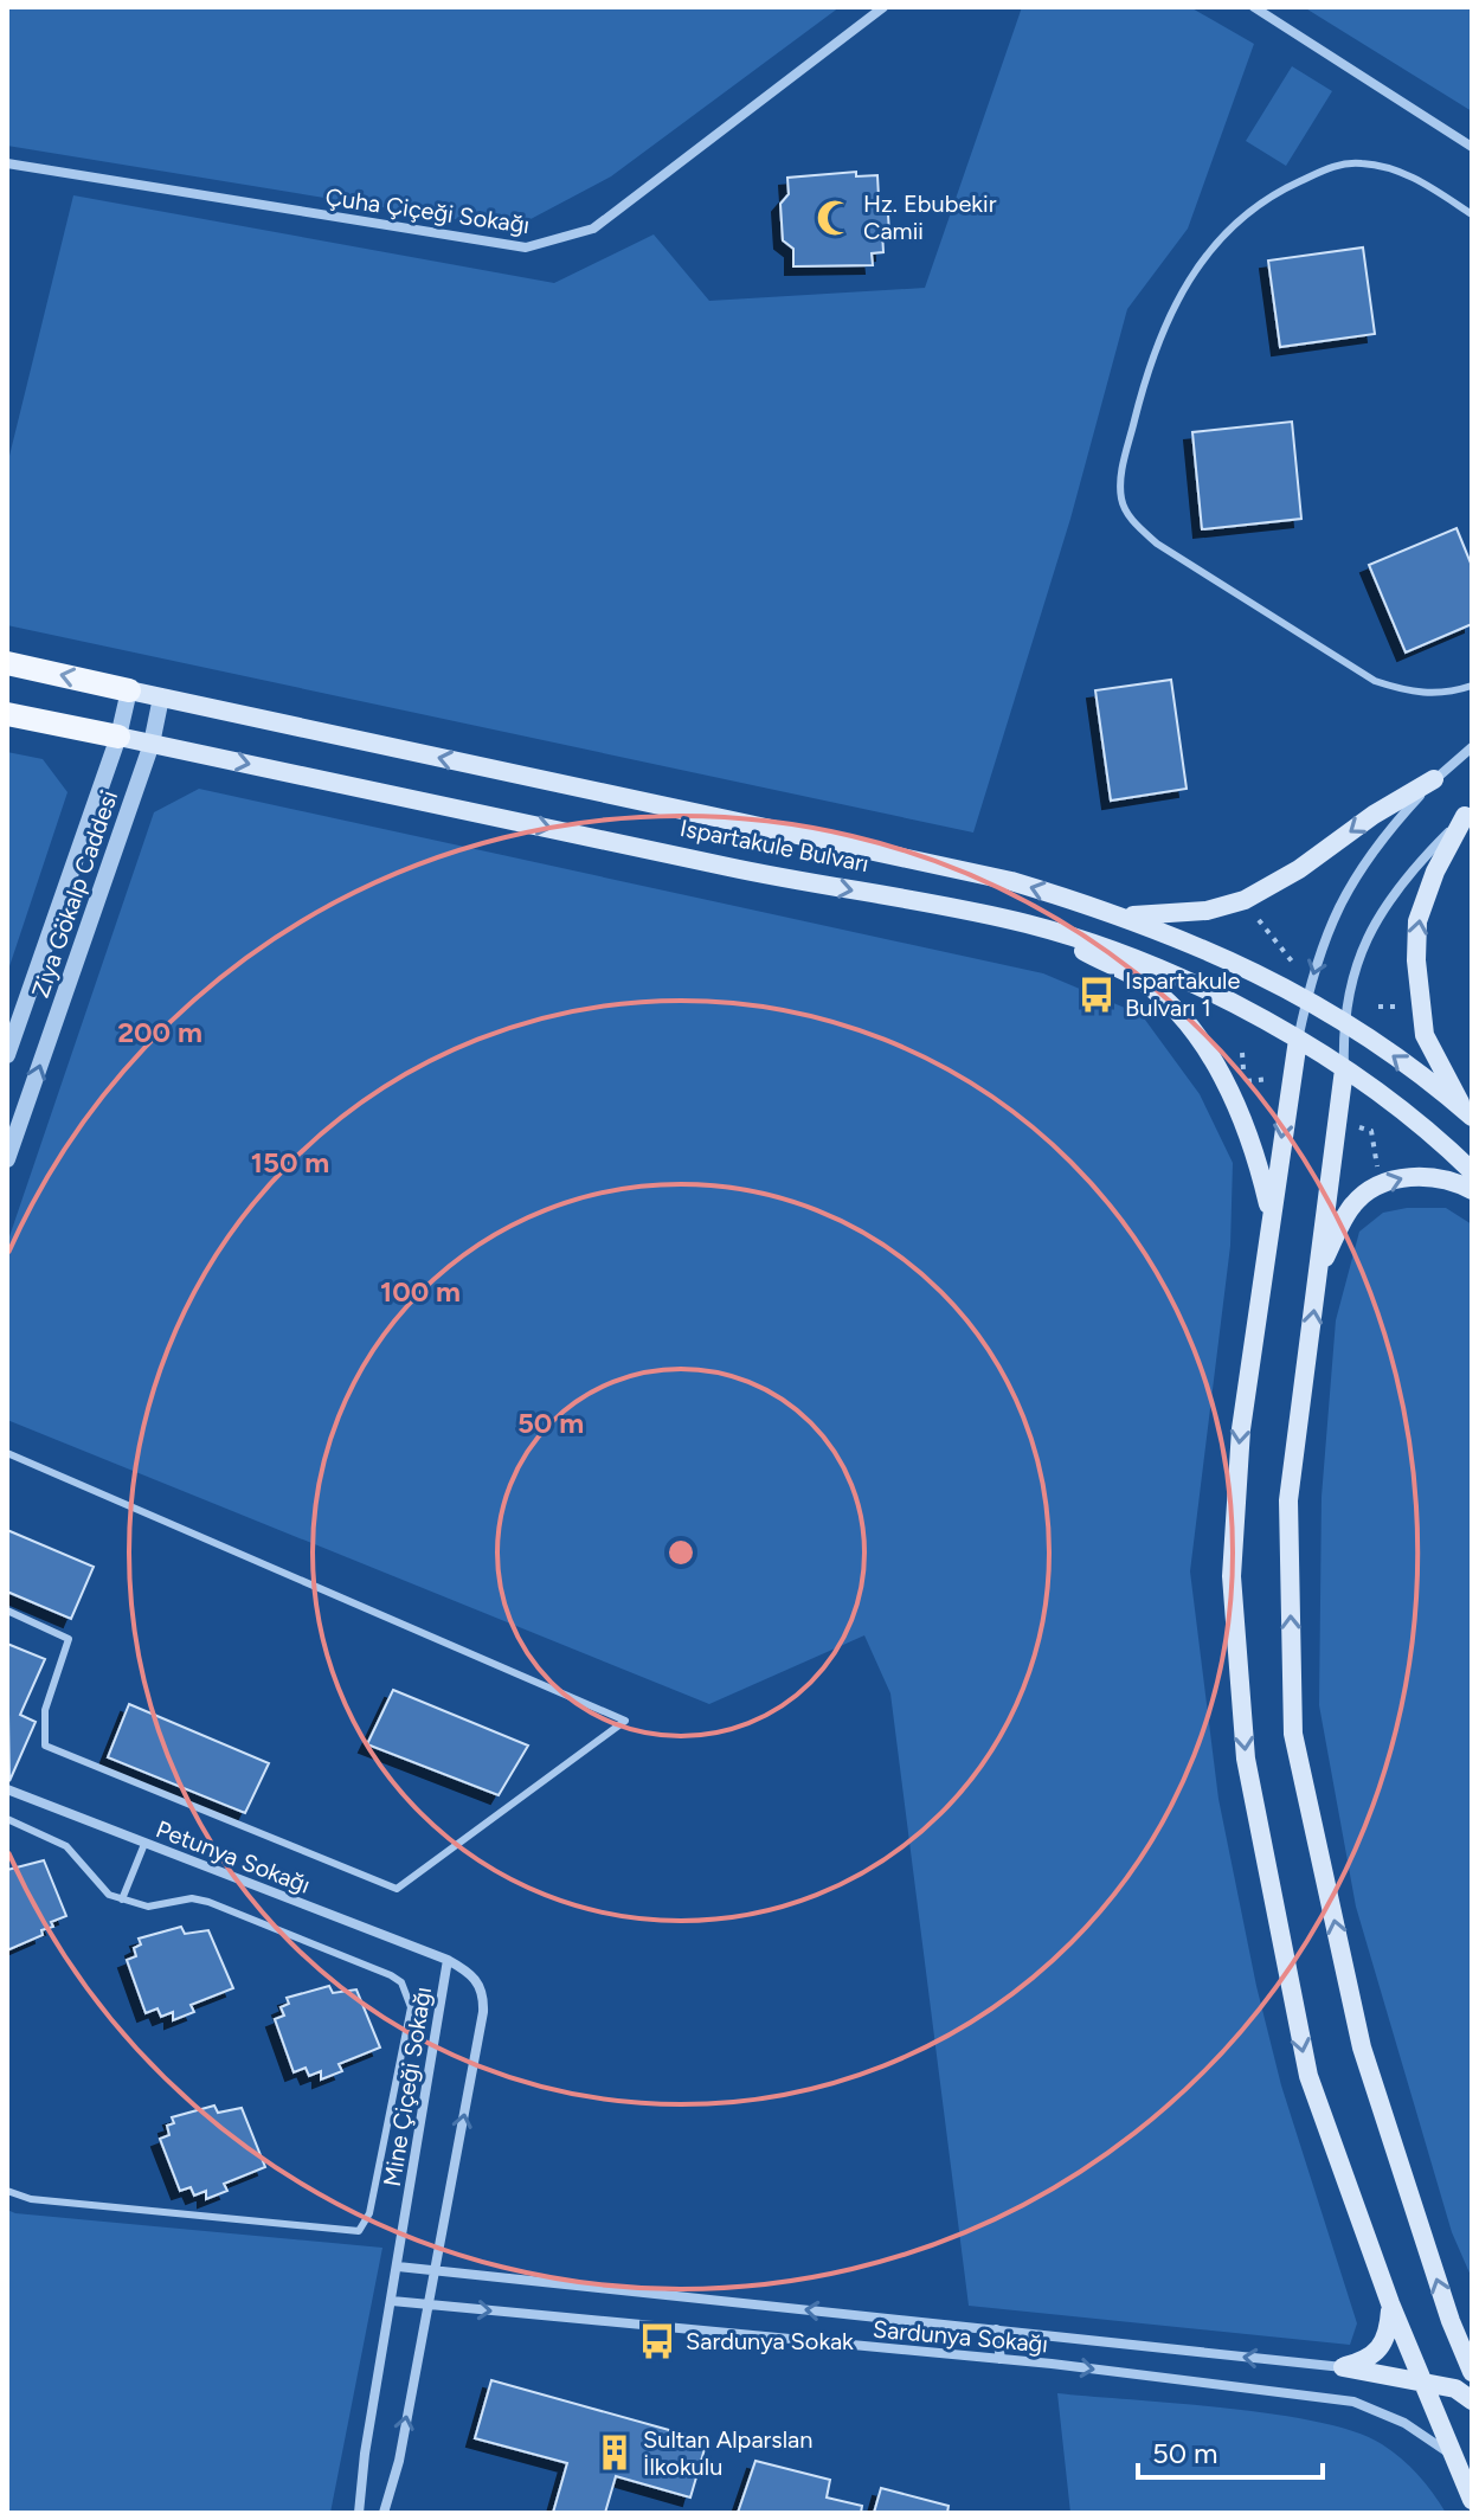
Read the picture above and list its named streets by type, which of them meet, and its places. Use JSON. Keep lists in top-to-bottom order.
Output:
{
  "streets": {
    "main road": ["Ispartakule Bulvarı"],
    "street": [
      "Çuha Çiçeği Sokağı",
      "Ziya Gökalp Caddesi",
      "Petunya Sokağı",
      "Mine Çiçeği Sokağı",
      "Sardunya Sokağı"
    ]
  },
  "crossings": [
    ["Ispartakule Bulvarı", "Ziya Gökalp Caddesi"],
    ["Petunya Sokağı", "Mine Çiçeği Sokağı"],
    ["Mine Çiçeği Sokağı", "Sardunya Sokağı"]
  ],
  "places": {
    "mosque": ["Hz. Ebubekir Camii"],
    "bus stop": ["Ispartakule Bulvarı 1", "Sardunya Sokak"],
    "building": ["Sultan Alparslan İlkokulu"]
  },
  "scale_bar": "50 m",
  "rings": [
    "200 m",
    "150 m",
    "100 m",
    "50 m"
  ]
}
